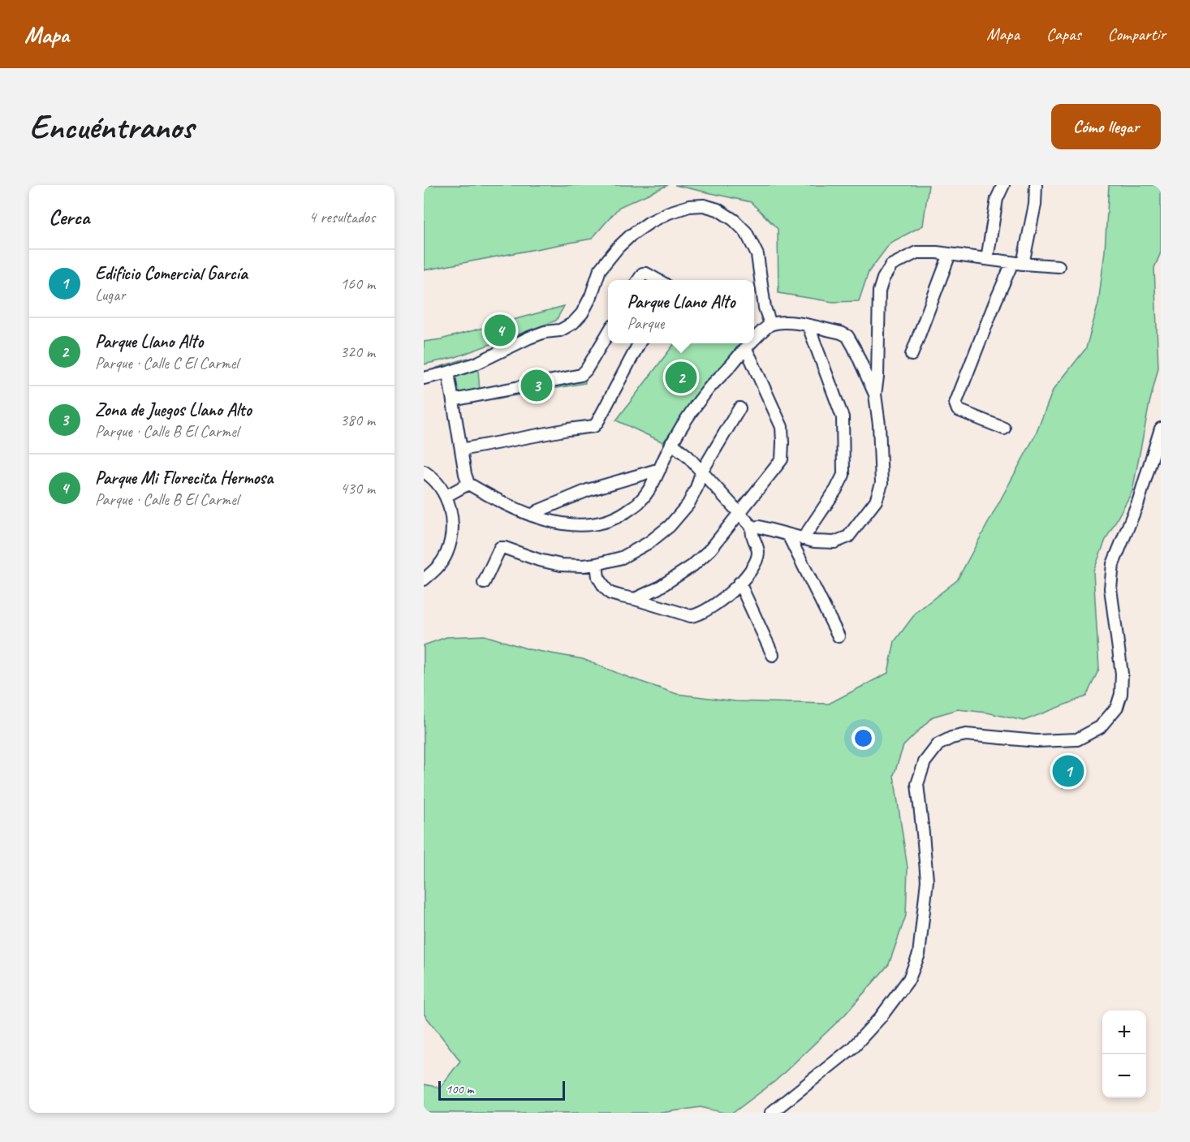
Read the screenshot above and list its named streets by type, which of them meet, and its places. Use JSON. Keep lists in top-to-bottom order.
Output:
{
  "scale_bar": "100 m",
  "page": {
    "header": "Mapa",
    "nav": ["Mapa", "Capas", "Compartir"],
    "buttons": "Cómo llegar",
    "title": "Encuéntranos",
    "heading": ["Cerca", "4 resultados"],
    "list": [
      {
        "mark": "1",
        "name": "Edificio Comercial García",
        "note": "Lugar",
        "value": "160 m"
      },
      {
        "mark": "2",
        "name": "Parque Llano Alto",
        "note": "Parque · Calle C El Carmel",
        "value": "320 m"
      },
      {
        "mark": "3",
        "name": "Zona de Juegos Llano Alto",
        "note": "Parque · Calle B El Carmel",
        "value": "380 m"
      },
      {
        "mark": "4",
        "name": "Parque Mi Florecita Hermosa",
        "note": "Parque · Calle B El Carmel",
        "value": "430 m"
      }
    ],
    "popup": ["Parque Llano Alto", "Parque"],
    "pins": [
      "4",
      "2",
      "3",
      "1"
    ],
    "map_buttons": ["+", "−"],
    "scale": "100 m"
  }
}
